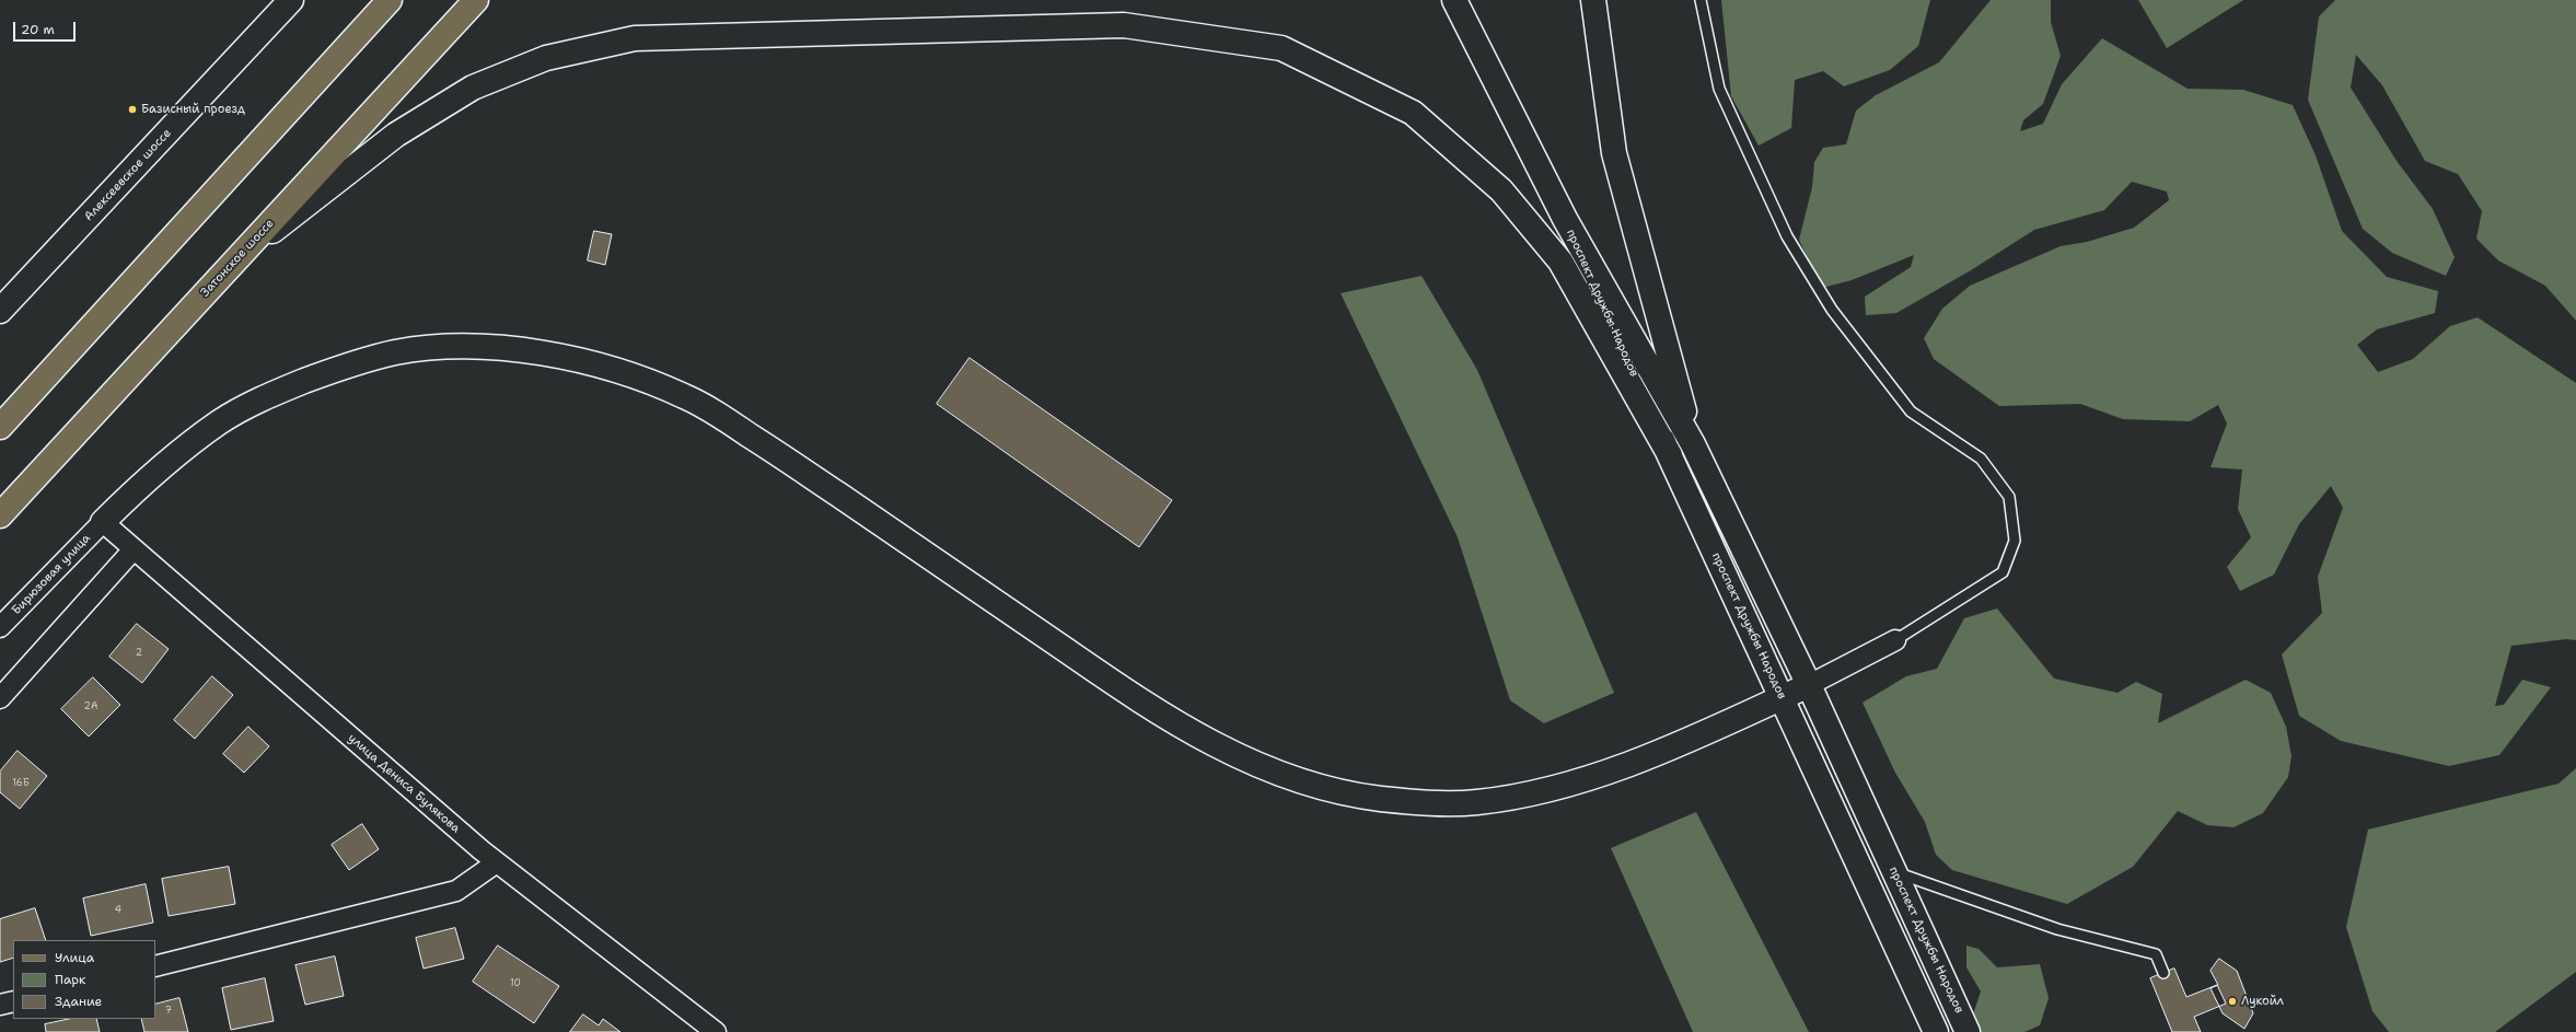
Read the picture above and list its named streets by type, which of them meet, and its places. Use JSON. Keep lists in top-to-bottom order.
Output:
{
  "streets": {
    "main road": ["Алексеевское шоссе", "Затонское шоссе", "проспект Дружбы Народов"],
    "street": ["Бирюзовая улица", "улица Дениса Булякова"]
  },
  "crossings": [
    ["Бирюзовая улица", "улица Дениса Булякова"]
  ],
  "places": ["Базисный проезд", "Лукойл"],
  "house_numbers": [
    "2",
    "2А",
    "16Б",
    "4",
    "10",
    "7"
  ],
  "legend": ["Улица", "Парк", "Здание"],
  "scale_bar": "20 m"
}
